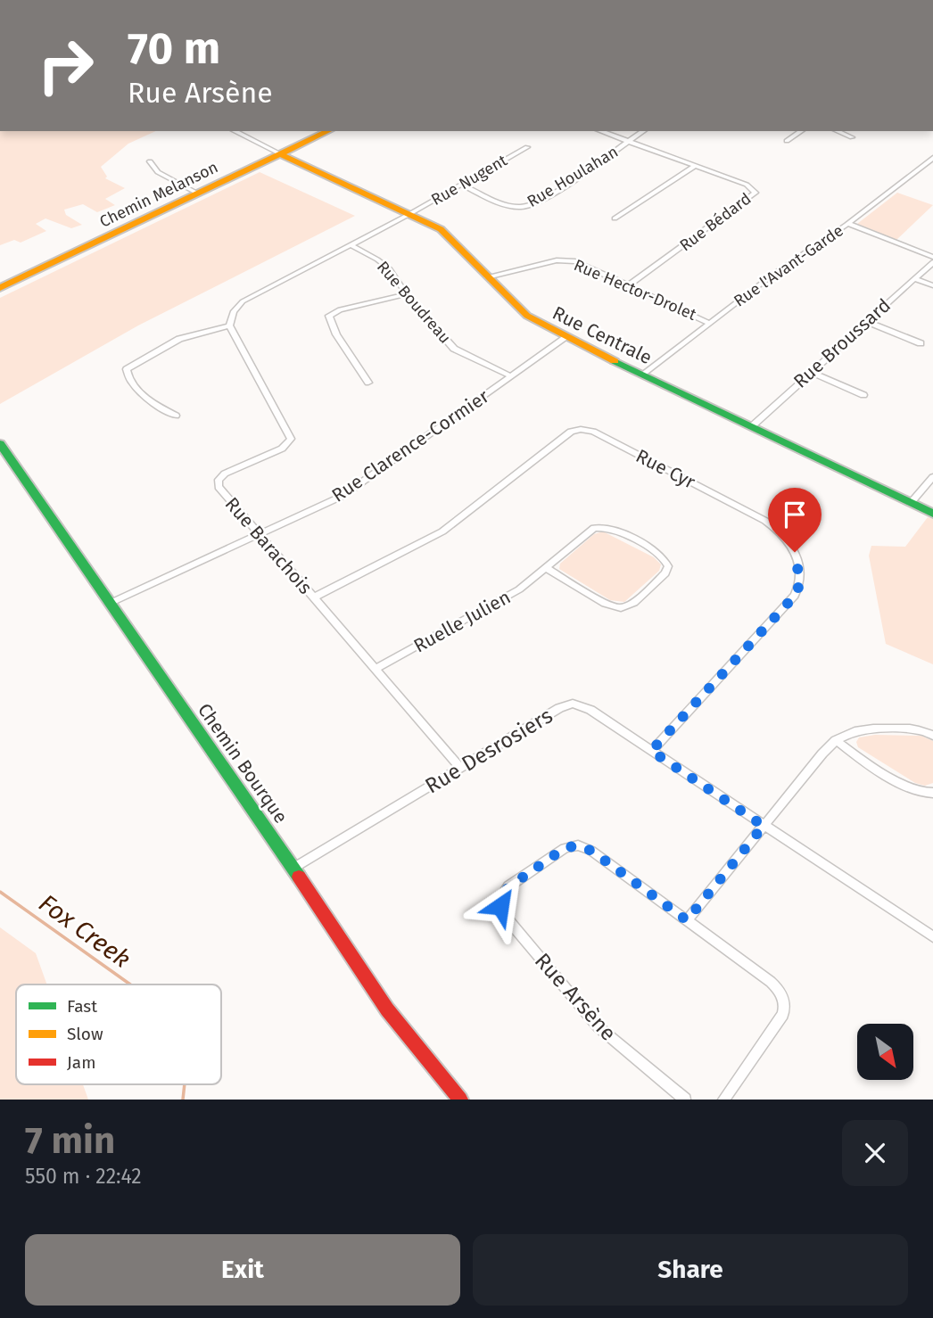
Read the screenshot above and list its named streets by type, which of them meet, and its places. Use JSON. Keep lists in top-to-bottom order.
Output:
{
  "streets": {
    "street": [
      "Rue Houlahan",
      "Rue Nugent",
      "Chemin Melanson",
      "Rue Bédard",
      "Rue l'Avant-Garde",
      "Rue Hector-Drolet",
      "Rue Boudreau",
      "Rue Centrale",
      "Rue Broussard",
      "Rue Clarence-Cormier",
      "Rue Cyr",
      "Rue Barachois",
      "Ruelle Julien",
      "Rue Desrosiers",
      "Chemin Bourque",
      "Rue Arsène"
    ]
  },
  "crossings": [
    ["Rue Houlahan", "Rue Nugent"],
    ["Rue Houlahan", "Rue Bédard"],
    ["Rue Nugent", "Rue Centrale"],
    ["Chemin Melanson", "Rue Centrale"],
    ["Rue Bédard", "Rue Hector-Drolet"],
    ["Rue l'Avant-Garde", "Rue Hector-Drolet"],
    ["Rue l'Avant-Garde", "Rue Centrale"],
    ["Rue Hector-Drolet", "Rue Centrale"],
    ["Rue Boudreau", "Rue Clarence-Cormier"],
    ["Rue Centrale", "Rue Broussard"],
    ["Rue Centrale", "Rue Clarence-Cormier"],
    ["Rue Clarence-Cormier", "Rue Barachois"],
    ["Rue Clarence-Cormier", "Chemin Bourque"],
    ["Rue Cyr", "Rue Barachois"],
    ["Rue Cyr", "Rue Desrosiers"],
    ["Rue Barachois", "Ruelle Julien"],
    ["Rue Barachois", "Rue Desrosiers"],
    ["Rue Desrosiers", "Chemin Bourque"]
  ],
  "water": ["Fox Creek"],
  "legend": ["Fast", "Slow", "Jam"],
  "north": "bottom right",
  "page": {
    "turn": ["70 m", "Rue Arsène"],
    "heading": ["7 min", "550 m · 22:42"],
    "buttons": ["Exit", "Share"]
  }
}
